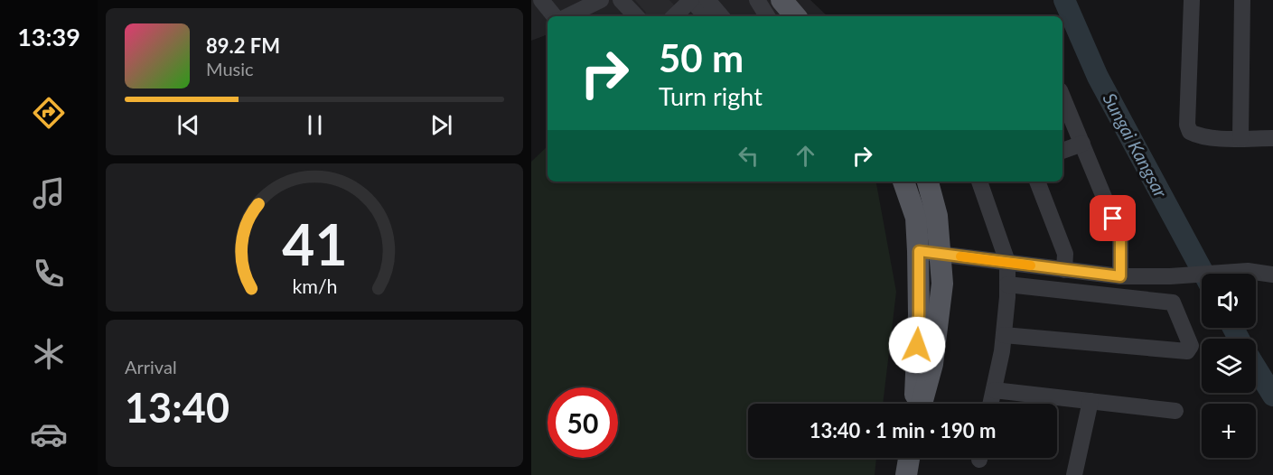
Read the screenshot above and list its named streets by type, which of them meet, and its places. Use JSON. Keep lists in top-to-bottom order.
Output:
{
  "water": ["Sungai Kangsar"],
  "page": {
    "tabs": "13:39",
    "turn": ["50 m", "Turn right"],
    "song": ["89.2 FM", "Music"],
    "map_buttons": "+",
    "tile": ["Arrival", "13:40"],
    "limit": "50",
    "trip": "13:40 · 1 min · 190 m",
    "gauge": ["41", "km/h"]
  }
}
